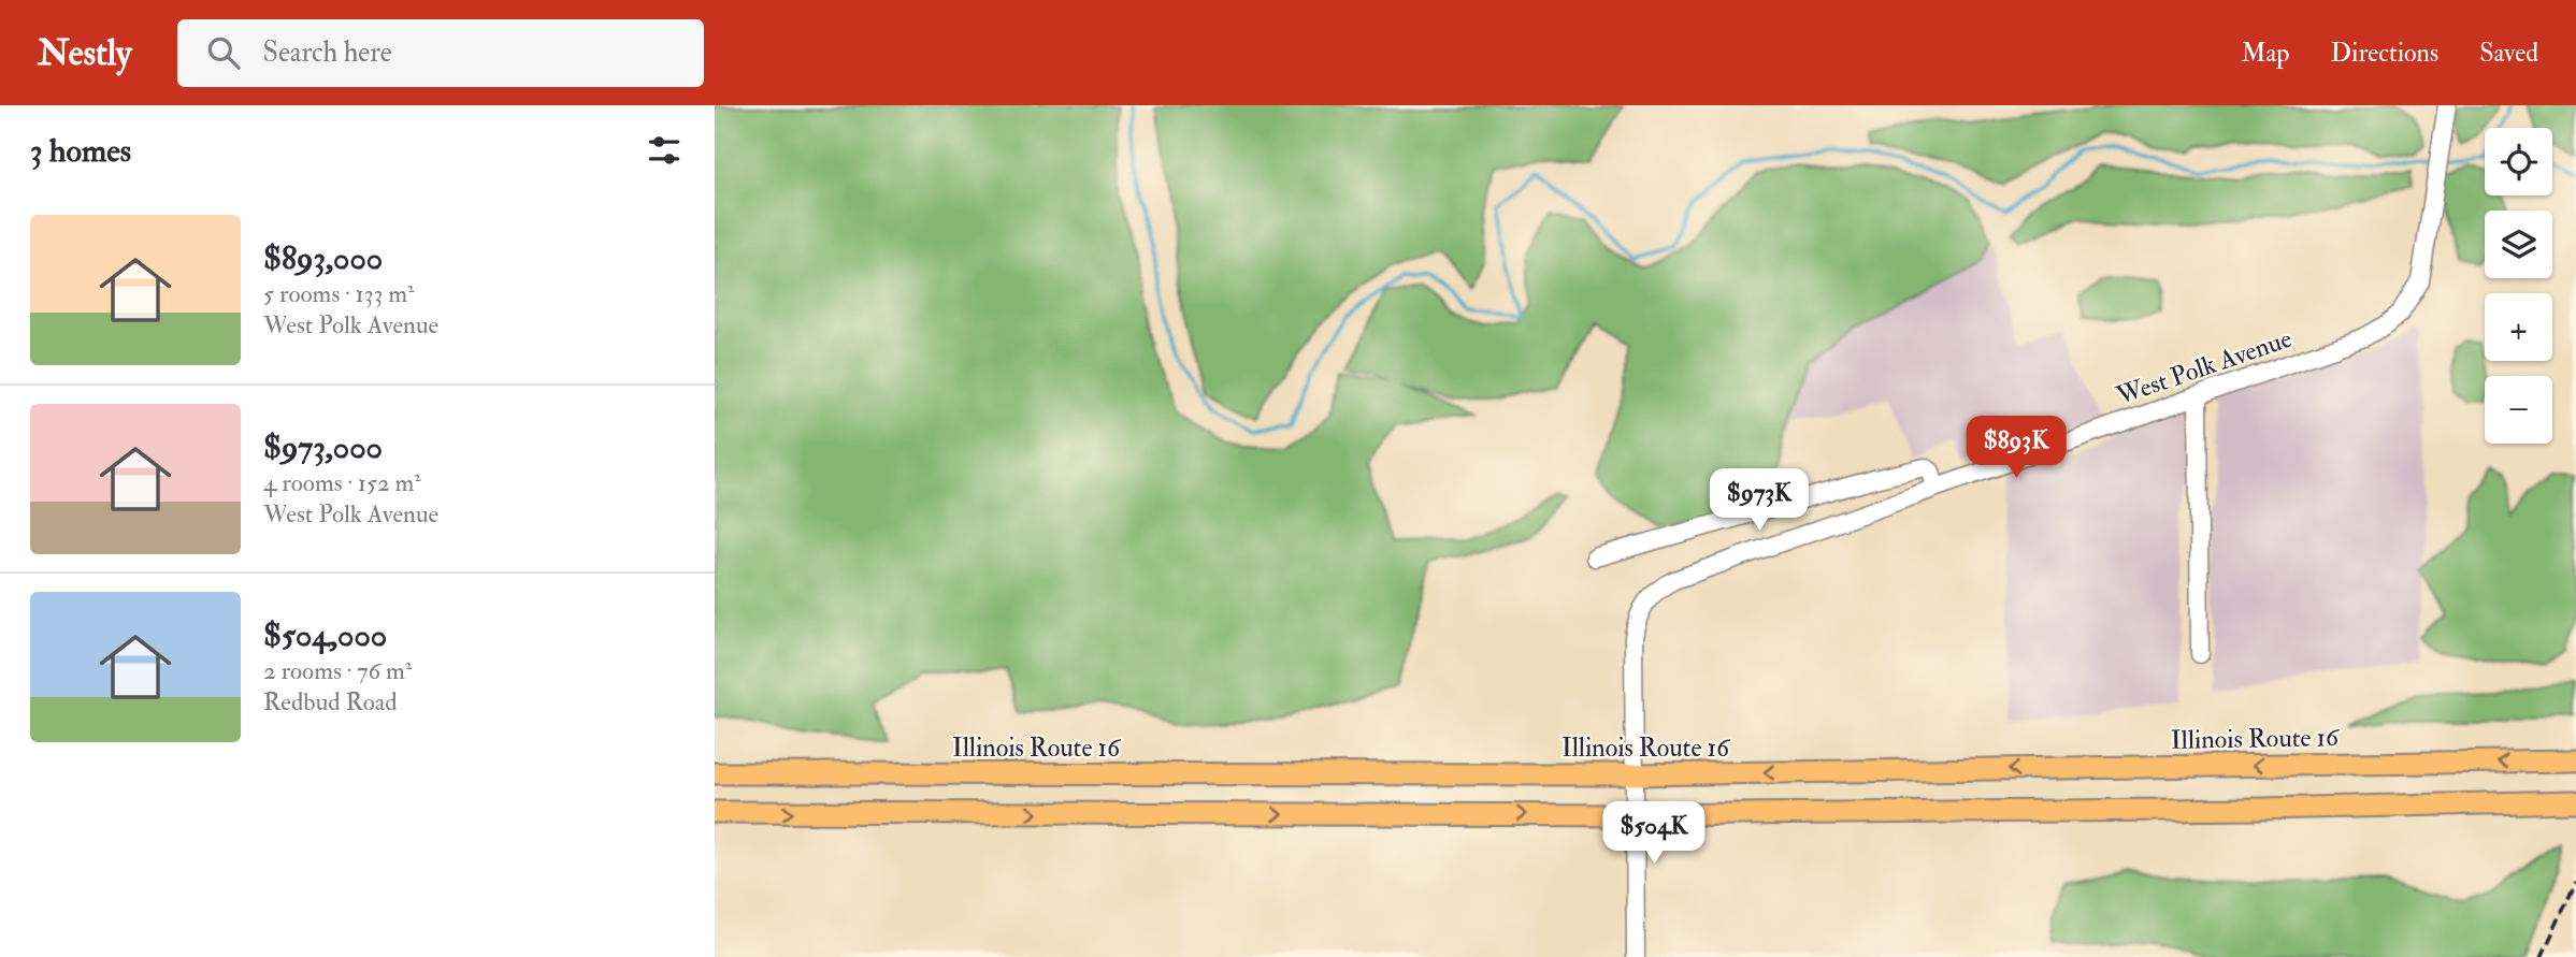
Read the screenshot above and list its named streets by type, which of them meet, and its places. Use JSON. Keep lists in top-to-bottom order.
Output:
{
  "streets": {
    "main road": ["Illinois Route 16"],
    "street": ["West Polk Avenue"]
  },
  "crossings": [
    ["West Polk Avenue", "Illinois Route 16"]
  ],
  "page": {
    "header": "Nestly",
    "search": "Search here",
    "nav": ["Map", "Directions", "Saved"],
    "heading": "3 homes",
    "map_buttons": ["+", "−"],
    "list": [
      {
        "name": "$893,000",
        "note": "5 rooms · 133 m² · West Polk Avenue"
      },
      {
        "name": "$973,000",
        "note": "4 rooms · 152 m² · West Polk Avenue"
      },
      {
        "name": "$504,000",
        "note": "2 rooms · 76 m² · Redbud Road"
      }
    ],
    "price": ["$893K", "$973K", "$504K"]
  }
}
